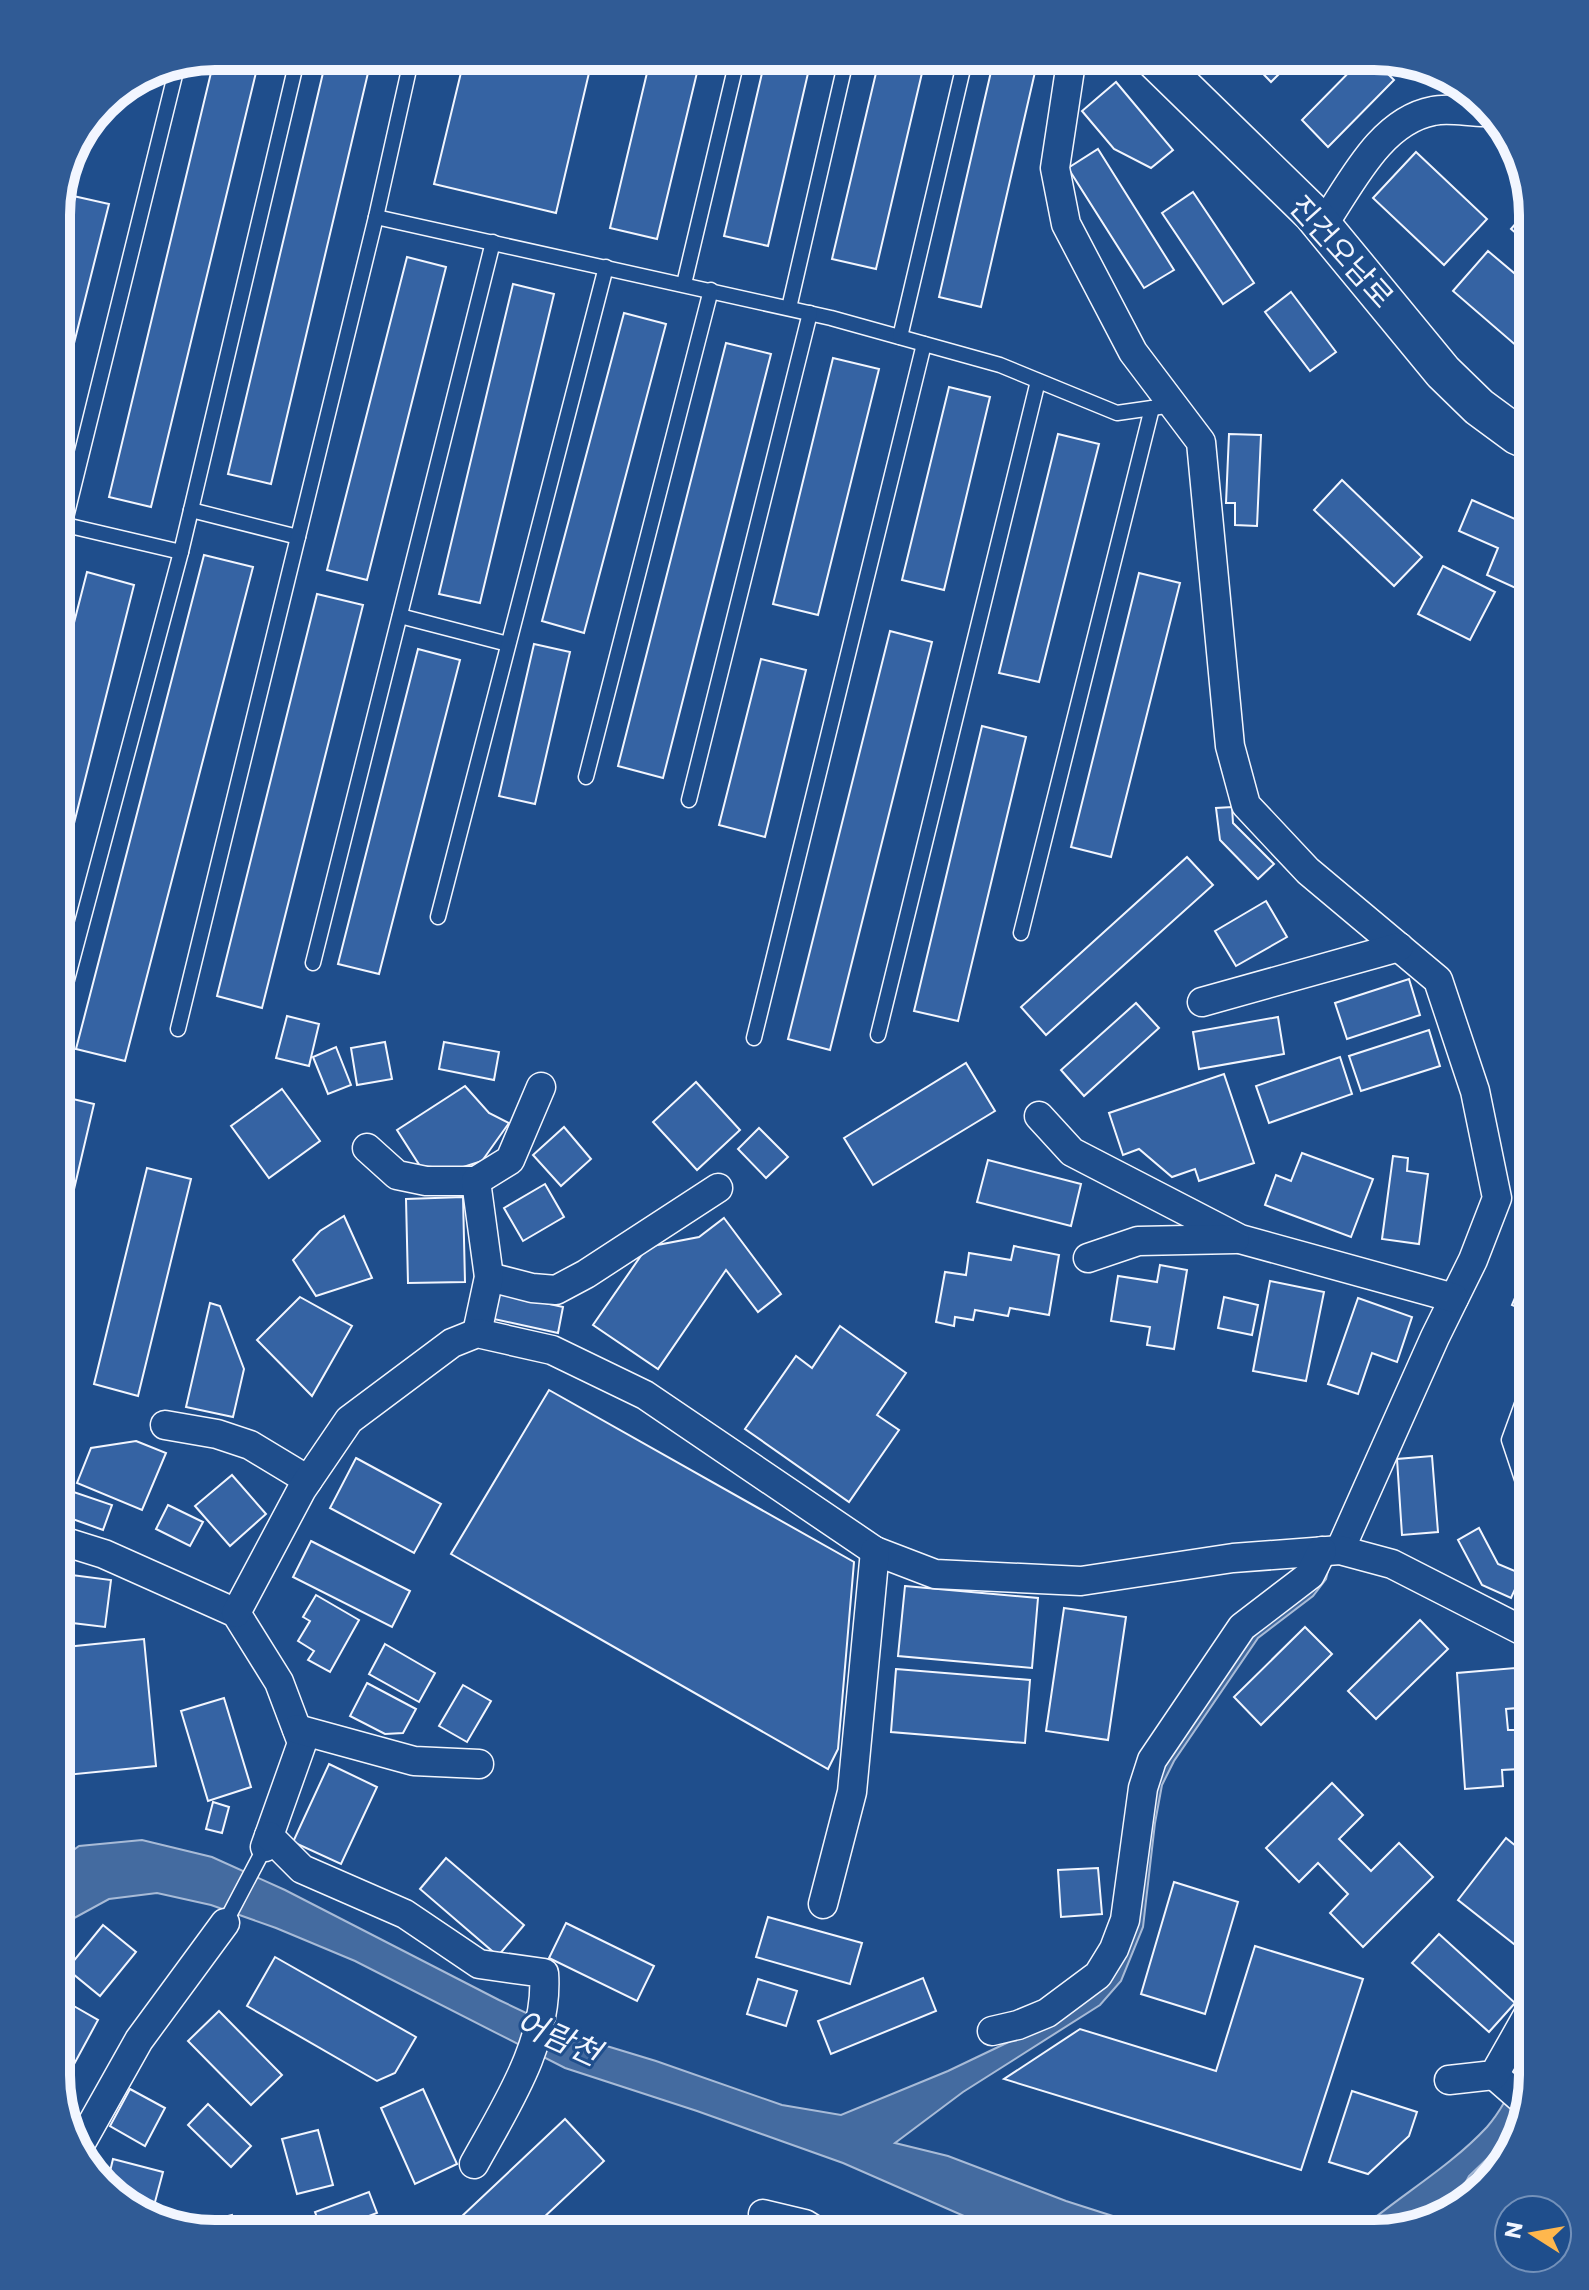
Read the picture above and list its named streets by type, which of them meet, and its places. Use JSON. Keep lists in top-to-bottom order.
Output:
{
  "streets": {
    "main road": ["진건오남로"]
  },
  "water": ["어람천"],
  "north": "left"
}
